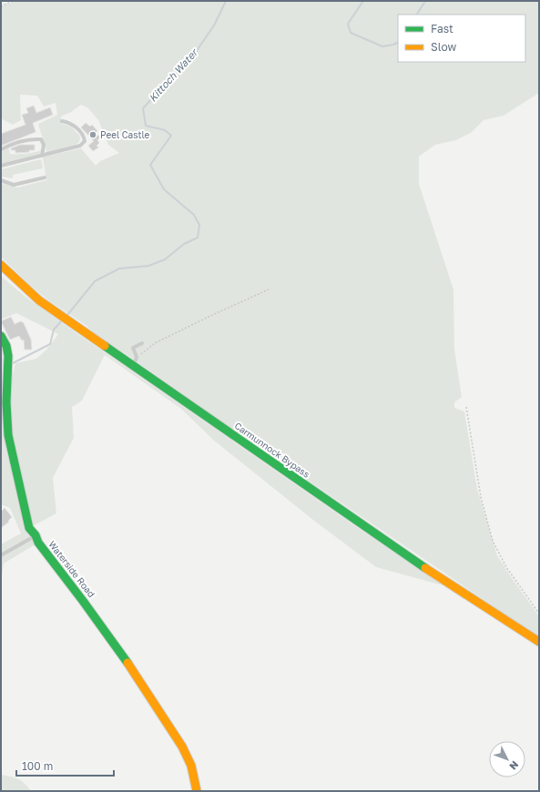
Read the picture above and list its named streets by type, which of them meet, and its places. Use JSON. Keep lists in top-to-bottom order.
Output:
{
  "streets": {
    "main road": ["Carmunnock Bypass", "Waterside Road"]
  },
  "water": ["Kittoch Water"],
  "places": ["Peel Castle"],
  "legend": ["Fast", "Slow"],
  "scale_bar": "100 m",
  "north": "bottom right"
}
